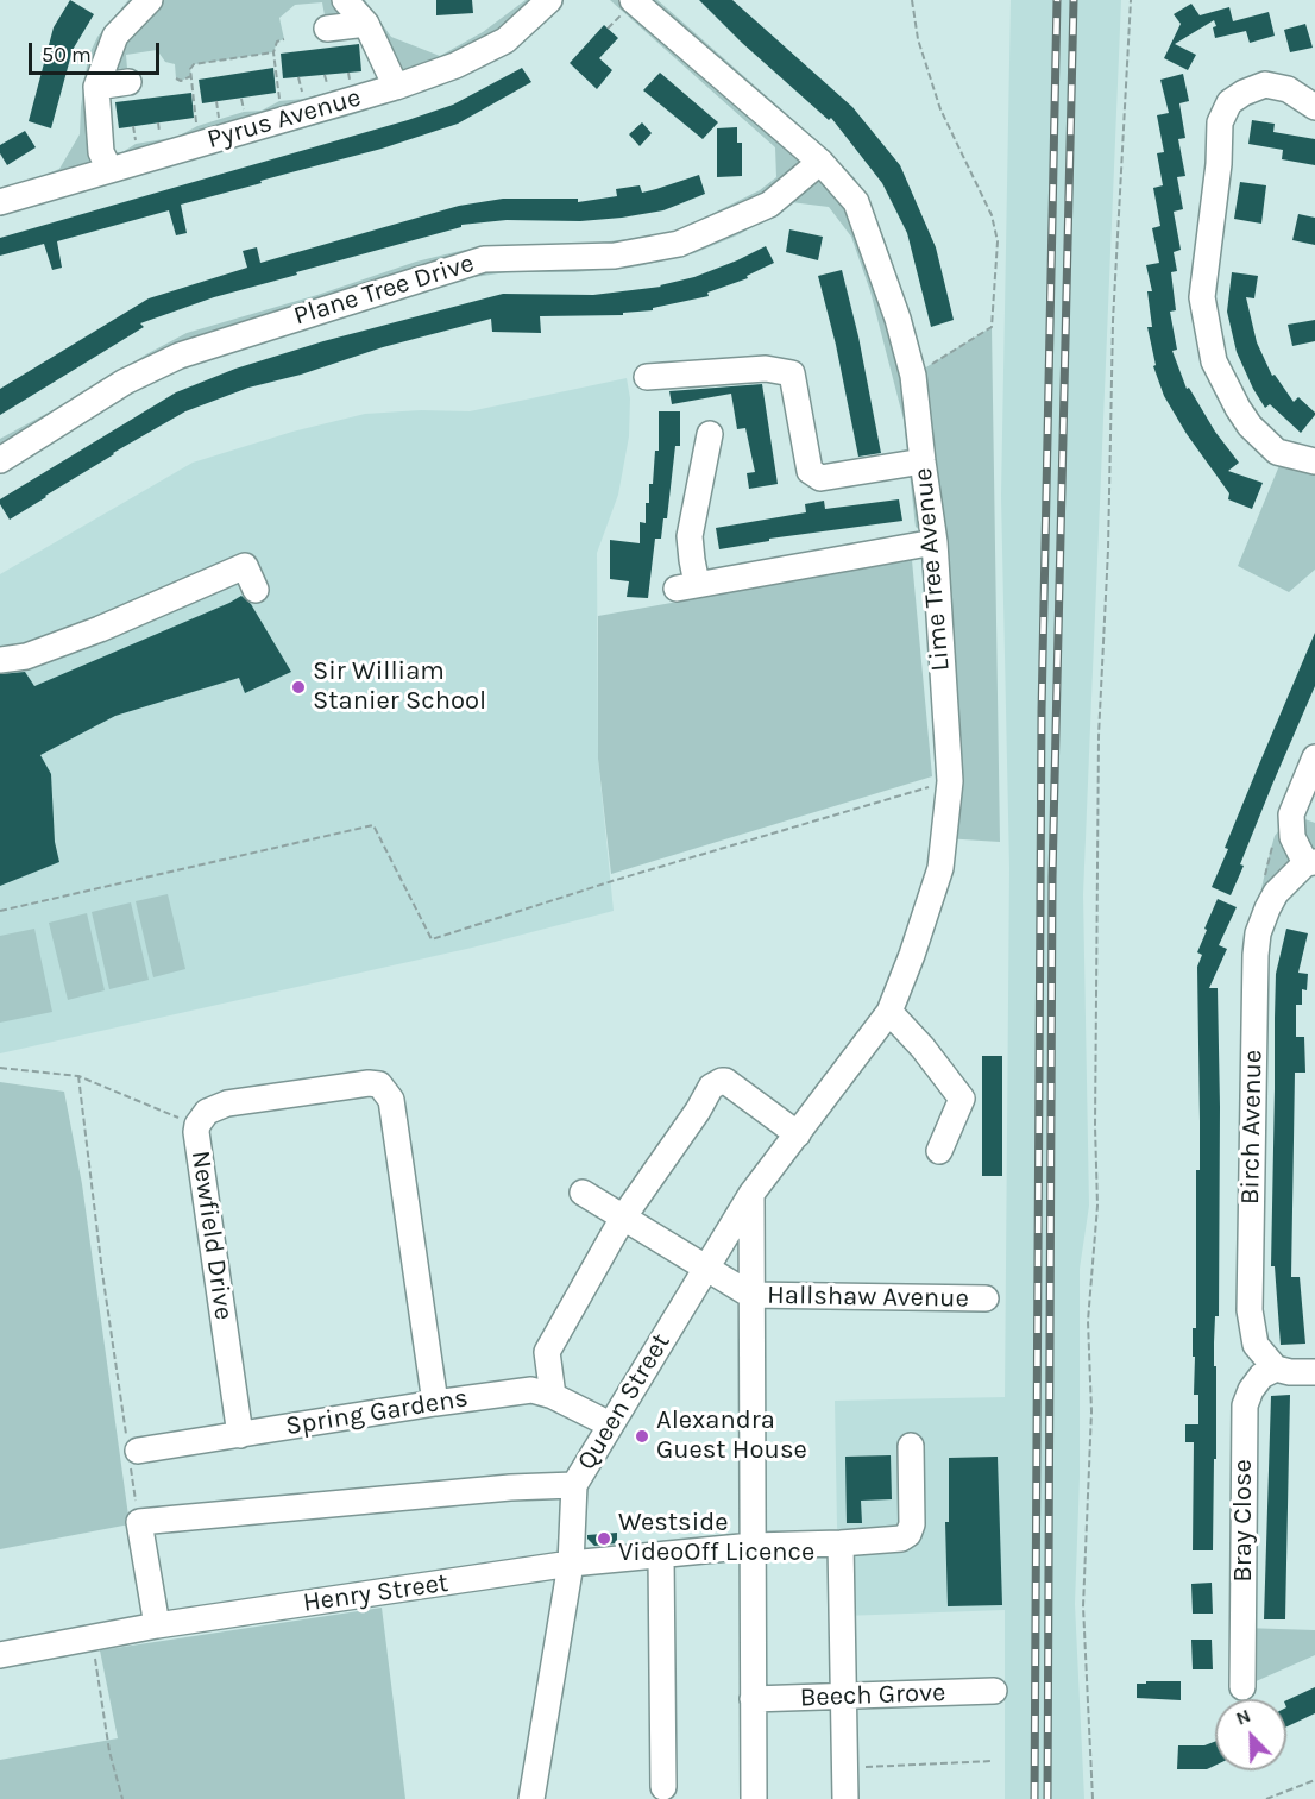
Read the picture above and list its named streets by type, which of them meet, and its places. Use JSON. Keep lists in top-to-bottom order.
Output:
{
  "streets": {
    "street": [
      "Pyrus Avenue",
      "Plane Tree Drive",
      "Lime Tree Avenue",
      "Birch Avenue",
      "Newfield Drive",
      "Hallshaw Avenue",
      "Queen Street",
      "Spring Gardens",
      "Bray Close",
      "Henry Street",
      "Beech Grove"
    ]
  },
  "crossings": [
    ["Plane Tree Drive", "Lime Tree Avenue"],
    ["Lime Tree Avenue", "Queen Street"],
    ["Birch Avenue", "Bray Close"],
    ["Newfield Drive", "Spring Gardens"],
    ["Queen Street", "Spring Gardens"],
    ["Queen Street", "Henry Street"]
  ],
  "places": ["Sir William Stanier School", "Alexandra Guest House", "Westside VideoOff Licence"],
  "scale_bar": "50 m",
  "north": "top left"
}
